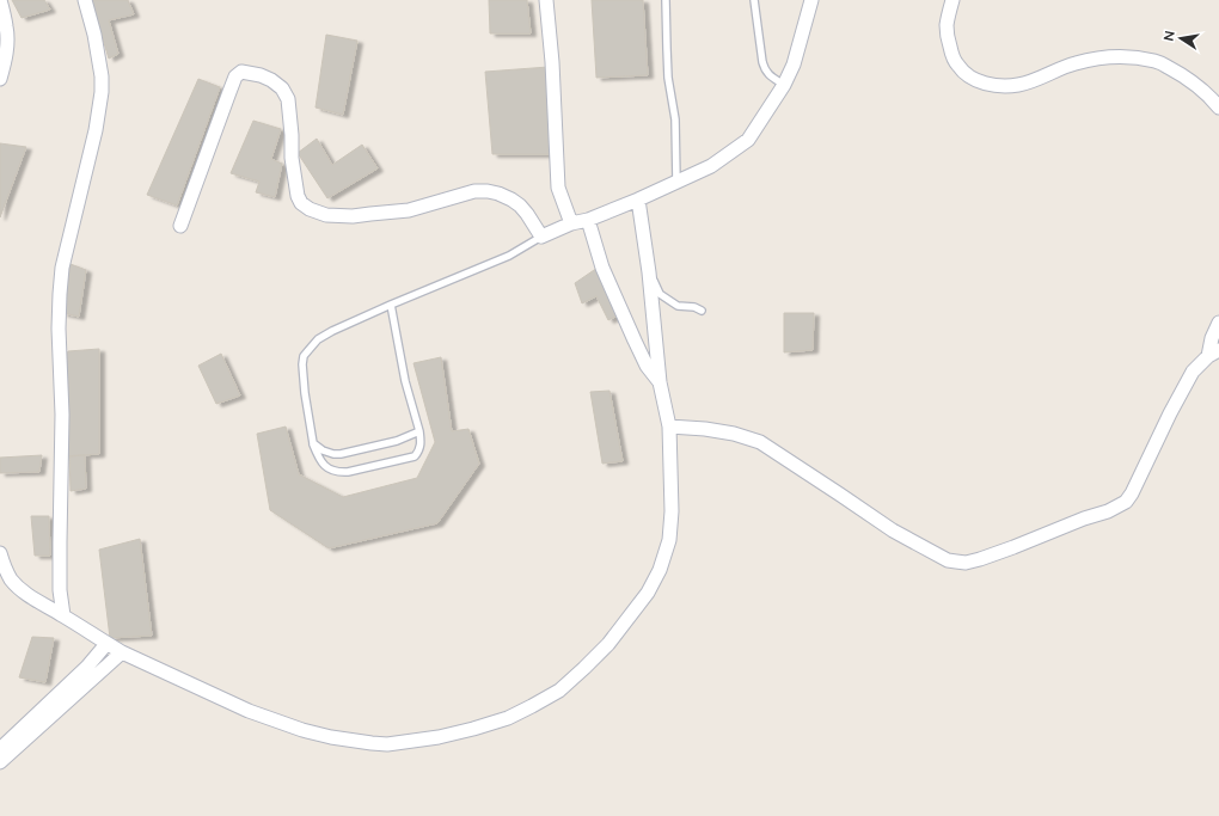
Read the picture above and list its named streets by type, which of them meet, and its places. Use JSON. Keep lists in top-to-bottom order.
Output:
{
  "north": "left"
}
